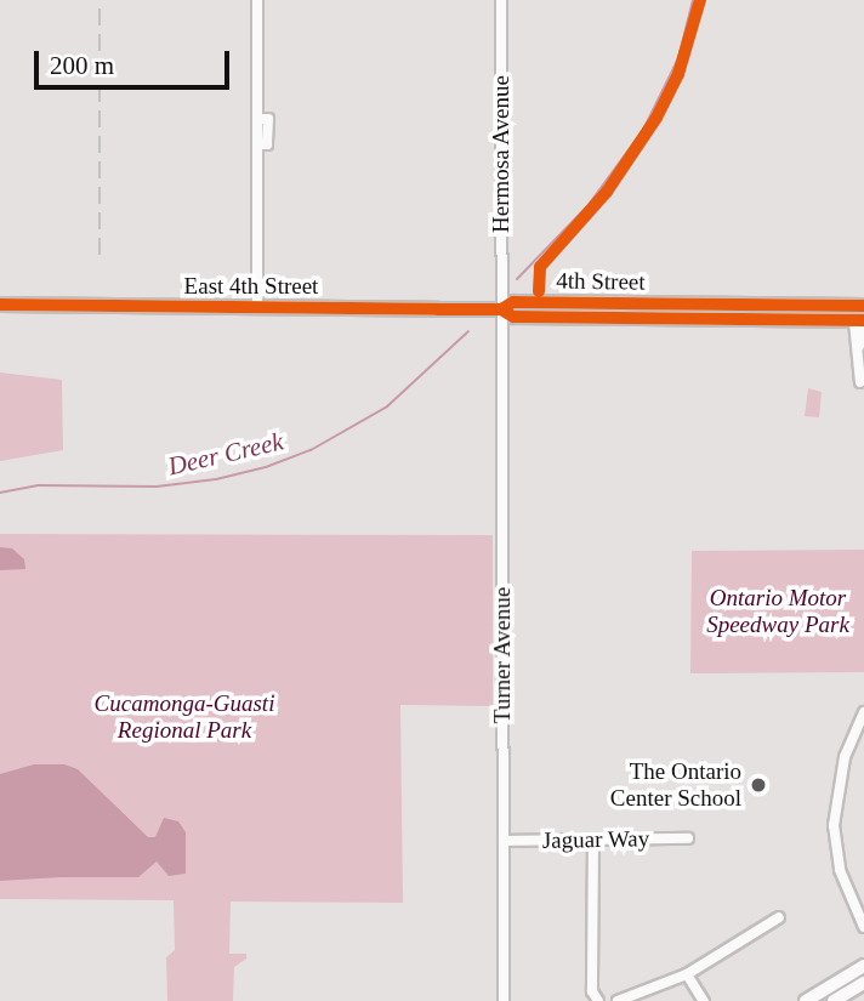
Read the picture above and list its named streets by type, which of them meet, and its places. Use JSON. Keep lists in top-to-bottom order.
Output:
{
  "streets": {
    "main road": ["4th Street", "East 4th Street"],
    "street": ["Hermosa Avenue", "Turner Avenue", "Jaguar Way"]
  },
  "crossings": [
    ["Hermosa Avenue", "4th Street"],
    ["Hermosa Avenue", "East 4th Street"],
    ["Hermosa Avenue", "Turner Avenue"],
    ["4th Street", "East 4th Street"],
    ["4th Street", "Turner Avenue"],
    ["East 4th Street", "Turner Avenue"],
    ["Turner Avenue", "Jaguar Way"]
  ],
  "water": ["Deer Creek"],
  "parks": ["Ontario Motor Speedway Park", "Cucamonga-Guasti Regional Park"],
  "places": ["The Ontario Center School"],
  "scale_bar": "200 m"
}
